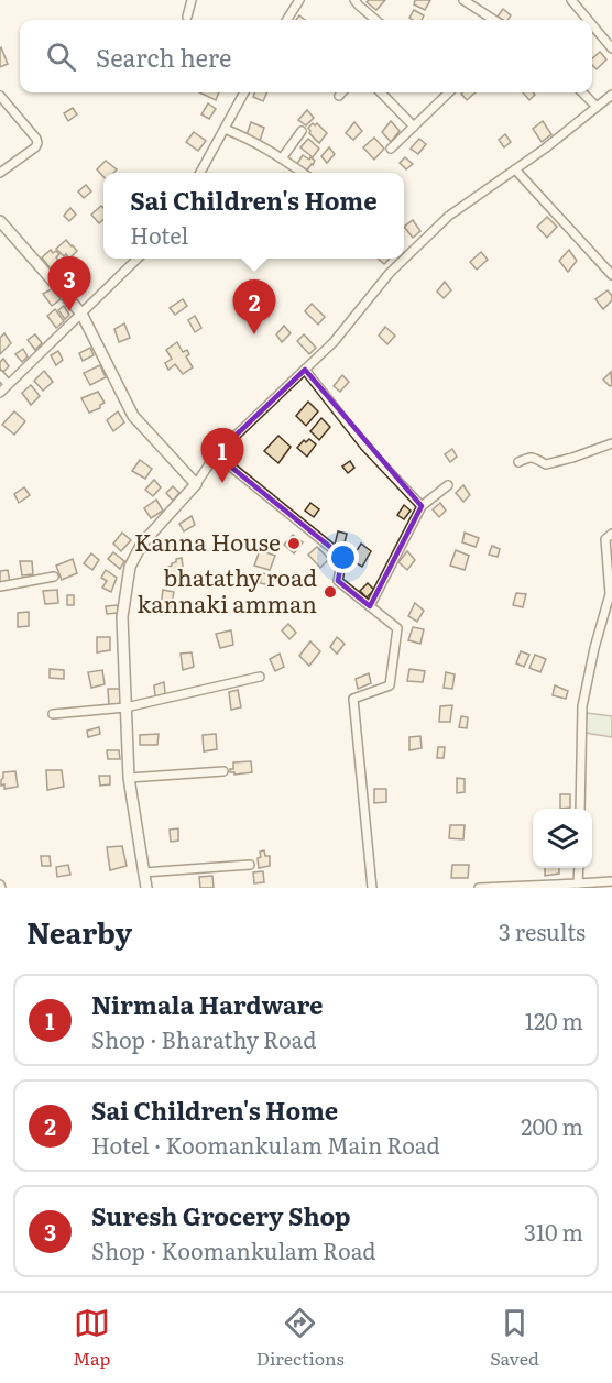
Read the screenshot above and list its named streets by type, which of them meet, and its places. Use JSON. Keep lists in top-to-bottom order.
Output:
{
  "places": ["Kanna House", "bhatathy road kannaki amman"],
  "page": {
    "search": "Search here",
    "popup": ["Sai Children's Home", "Hotel"],
    "pins": ["3", "2", "1"],
    "heading": ["Nearby", "3 results"],
    "list": [
      {
        "mark": "1",
        "name": "Nirmala Hardware",
        "note": "Shop · Bharathy Road",
        "value": "120 m"
      },
      {
        "mark": "2",
        "name": "Sai Children's Home",
        "note": "Hotel · Koomankulam Main Road",
        "value": "200 m"
      },
      {
        "mark": "3",
        "name": "Suresh Grocery Shop",
        "note": "Shop · Koomankulam Road",
        "value": "310 m"
      }
    ],
    "nav": ["Map", "Directions", "Saved"]
  }
}
